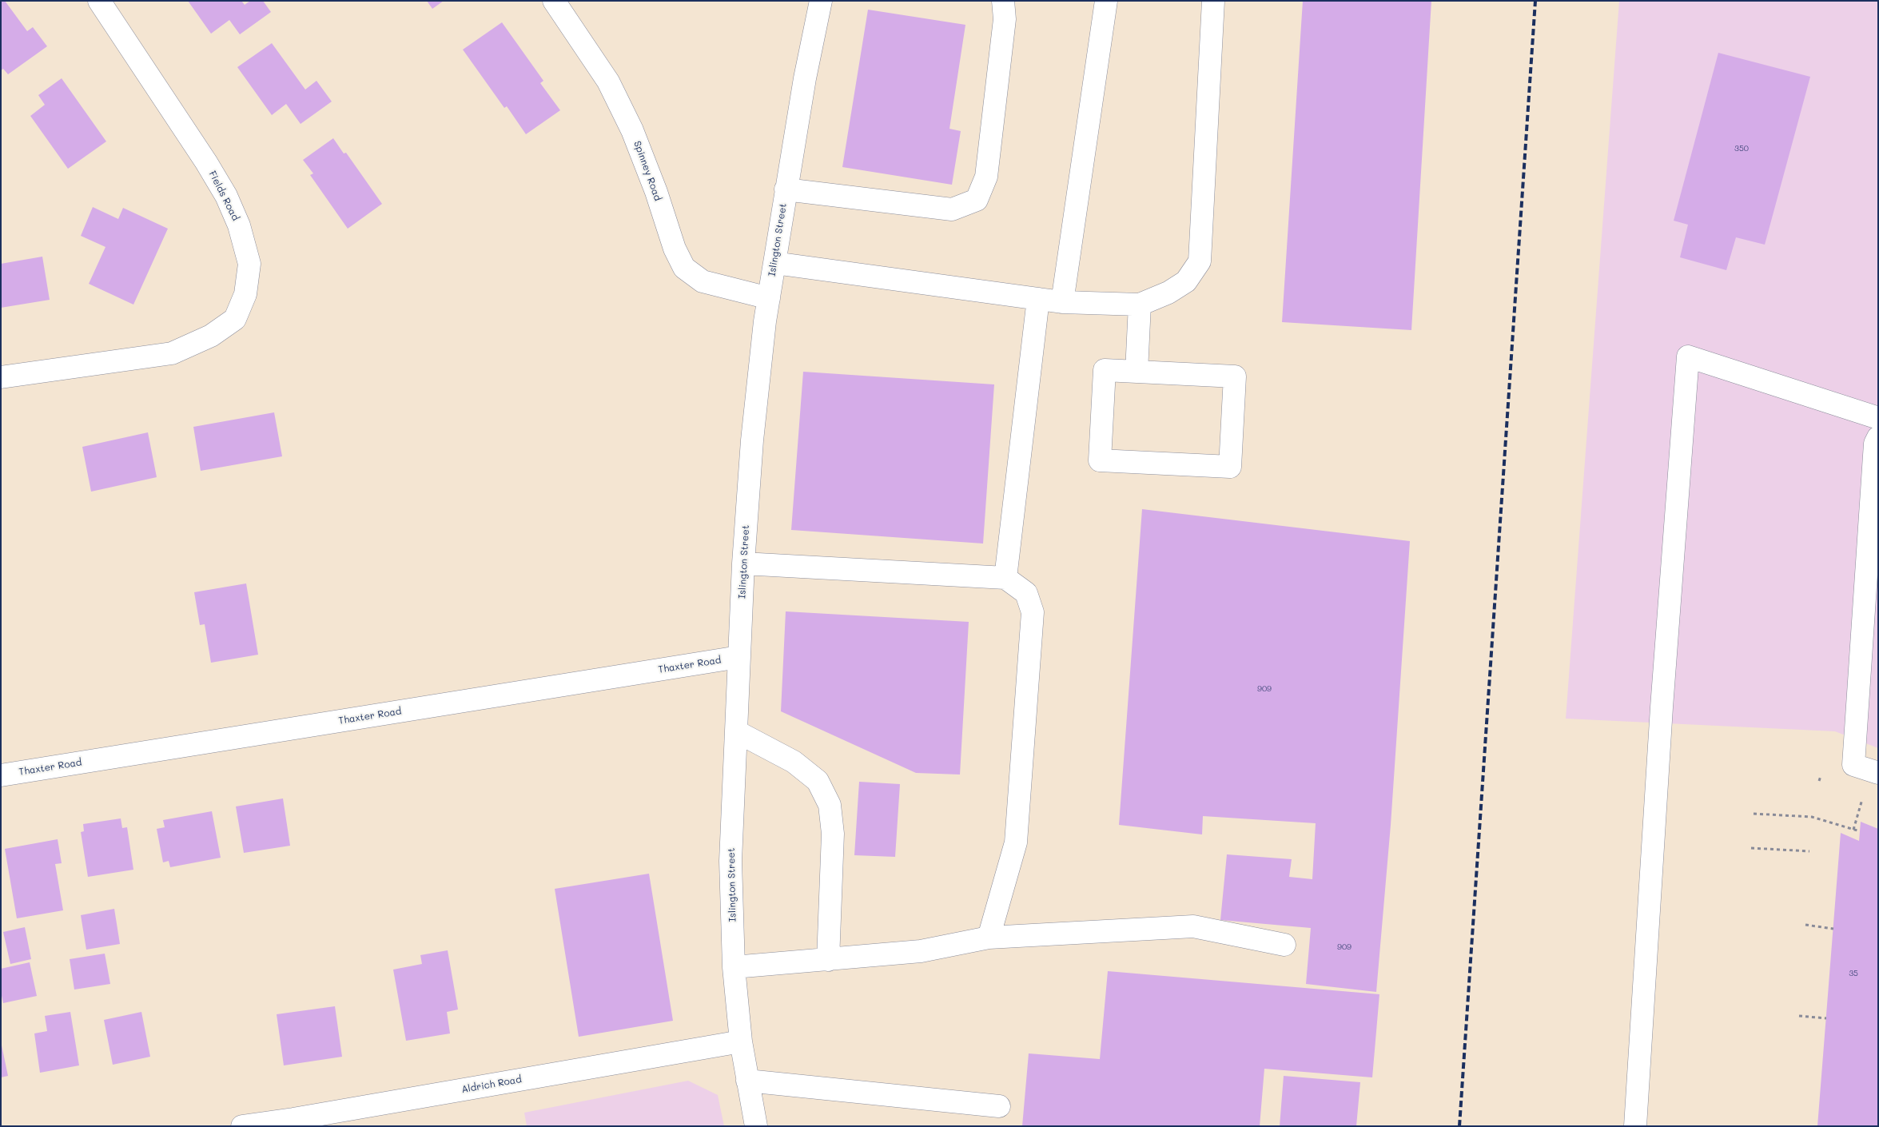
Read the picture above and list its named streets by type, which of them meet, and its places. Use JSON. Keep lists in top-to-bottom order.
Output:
{
  "streets": {
    "street": [
      "Spinney Road",
      "Fields Road",
      "Islington Street",
      "Thaxter Road",
      "Aldrich Road"
    ]
  },
  "crossings": [
    ["Spinney Road", "Islington Street"],
    ["Islington Street", "Thaxter Road"],
    ["Islington Street", "Aldrich Road"]
  ],
  "house_numbers": [
    "350",
    "909",
    "909",
    "35"
  ]
}
